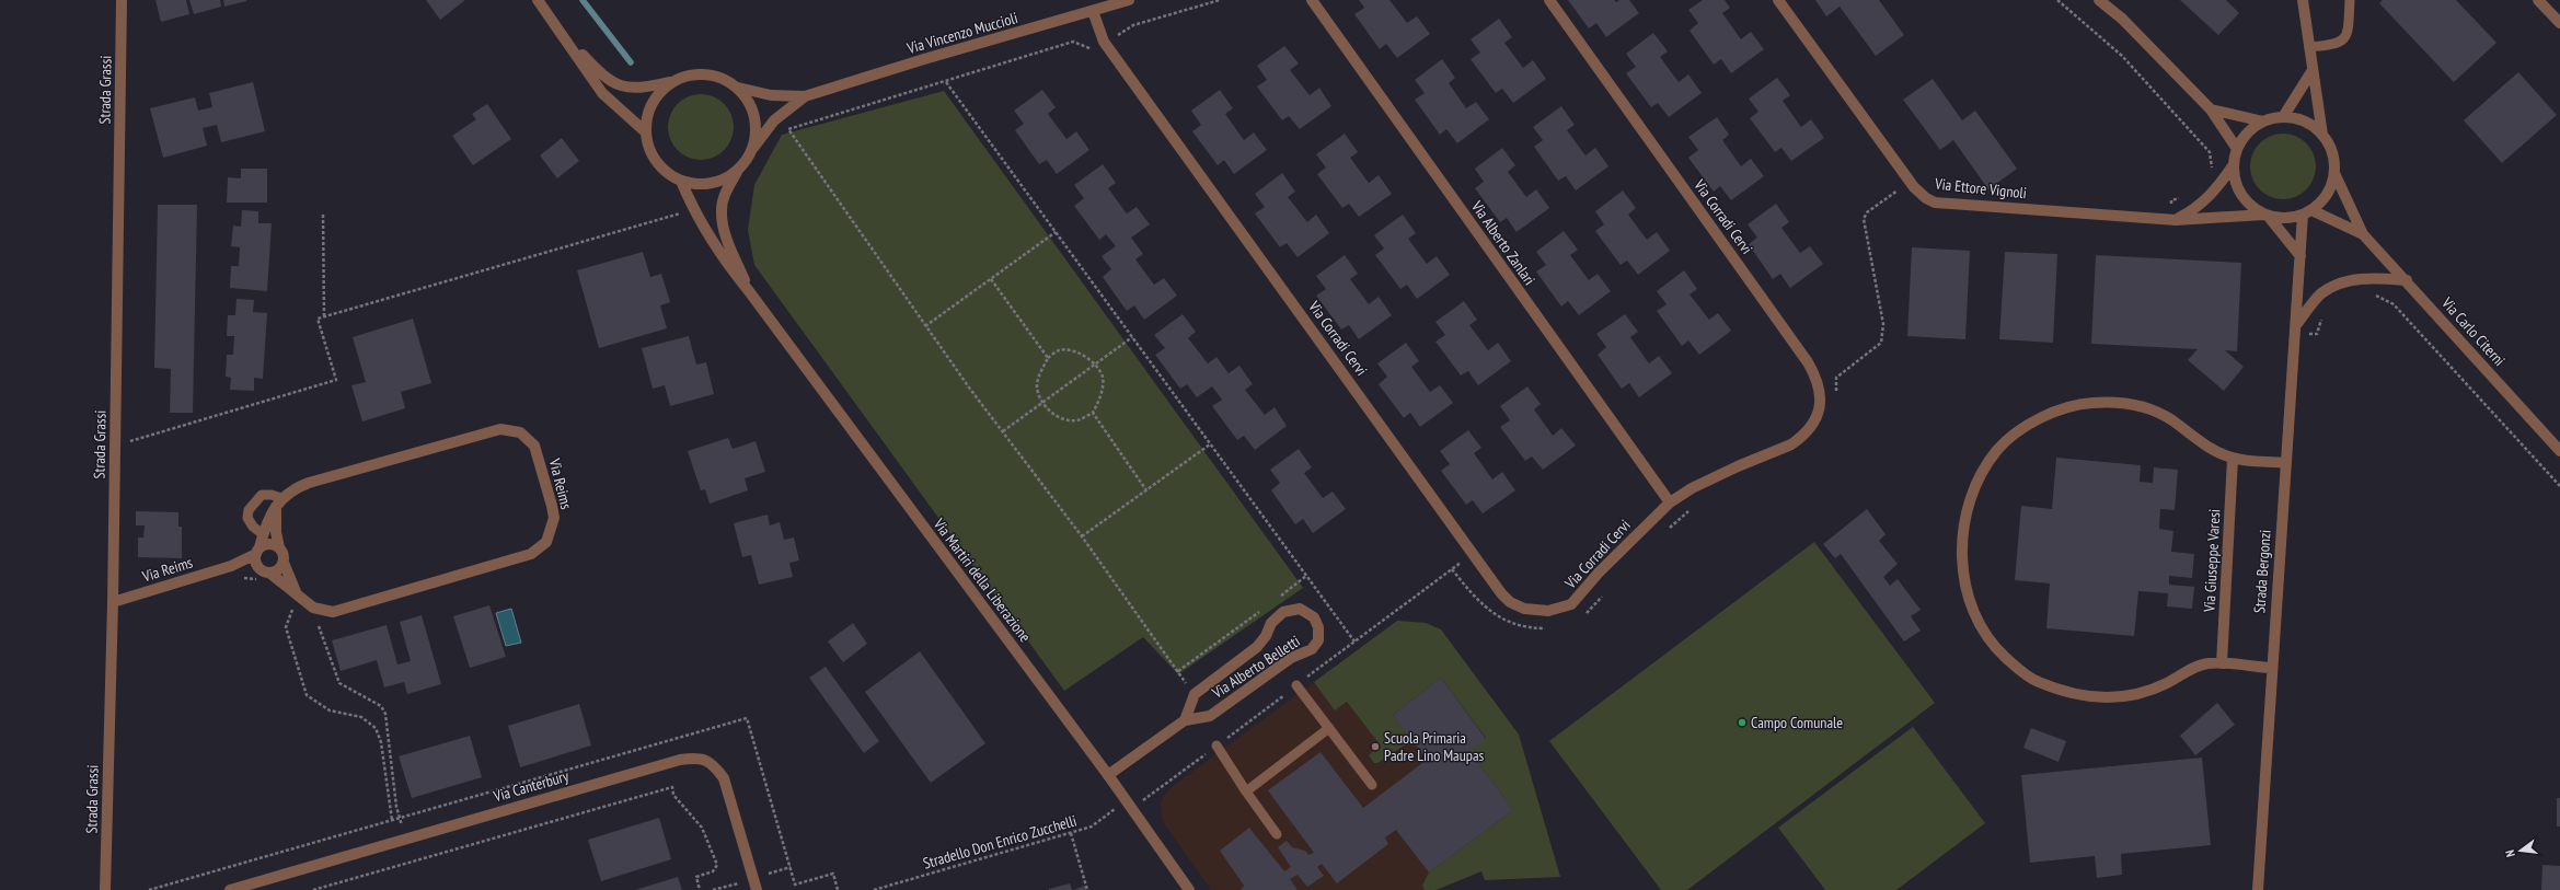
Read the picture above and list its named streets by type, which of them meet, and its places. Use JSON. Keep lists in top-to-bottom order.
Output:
{
  "streets": {
    "street": [
      "Via Vincenzo Muccioli",
      "Strada Grassi",
      "Via Ettore Vignoli",
      "Via Corradi Cervi",
      "Via Alberto Zanlari",
      "Via Carlo Citerni",
      "Via Reims",
      "Via Giuseppe Varesi",
      "Strada Bergonzi",
      "Via Martiri della Liberazione",
      "Via Alberto Belletti",
      "Via Canterbury"
    ],
    "path": ["Stradello Don Enrico Zucchelli"]
  },
  "crossings": [
    ["Via Vincenzo Muccioli", "Via Corradi Cervi"],
    ["Strada Grassi", "Via Reims"],
    ["Via Ettore Vignoli", "Via Carlo Citerni"],
    ["Via Ettore Vignoli", "Strada Bergonzi"],
    ["Via Corradi Cervi", "Via Alberto Zanlari"],
    ["Via Carlo Citerni", "Strada Bergonzi"],
    ["Via Martiri della Liberazione", "Via Alberto Belletti"],
    ["Via Martiri della Liberazione", "Stradello Don Enrico Zucchelli"]
  ],
  "places": ["Campo Comunale", "Scuola Primaria Padre Lino Maupas"],
  "north": "left"
}
